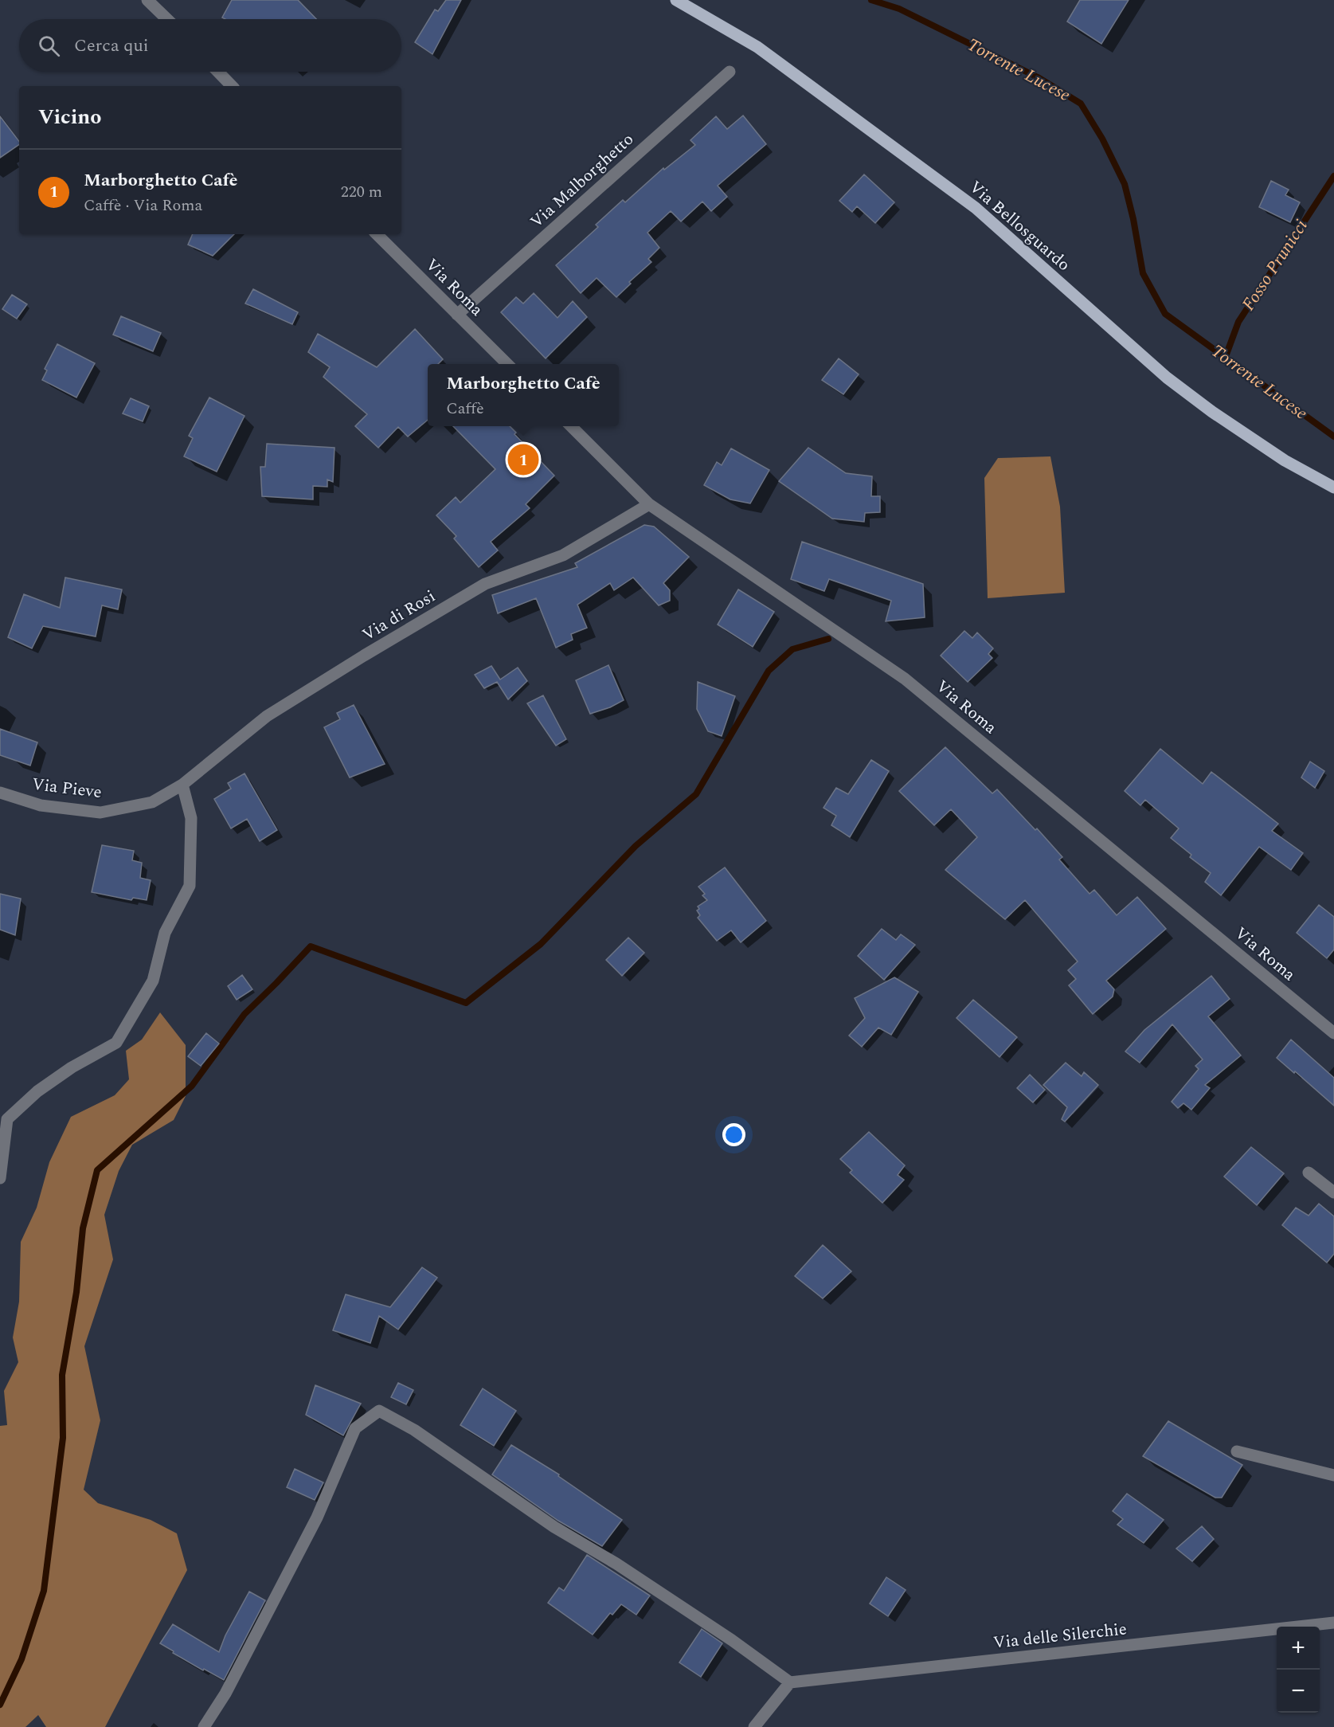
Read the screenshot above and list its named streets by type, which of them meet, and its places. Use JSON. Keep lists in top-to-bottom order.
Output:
{
  "streets": {
    "main road": ["Via Bellosguardo"],
    "street": [
      "Via Malborghetto",
      "Via Roma",
      "Via di Rosi",
      "Via Pieve",
      "Via delle Silerchie"
    ]
  },
  "crossings": [
    ["Via Malborghetto", "Via Roma"],
    ["Via Roma", "Via di Rosi"],
    ["Via di Rosi", "Via Pieve"]
  ],
  "water": ["Torrente Lucese", "Fosso Prunicci"],
  "page": {
    "search": "Cerca qui",
    "heading": "Vicino",
    "list": [
      {
        "mark": "1",
        "name": "Marborghetto Cafè",
        "note": "Caffè · Via Roma",
        "value": "220 m"
      }
    ],
    "popup": ["Marborghetto Cafè", "Caffè"],
    "pins": "1",
    "map_buttons": ["+", "−"]
  }
}
